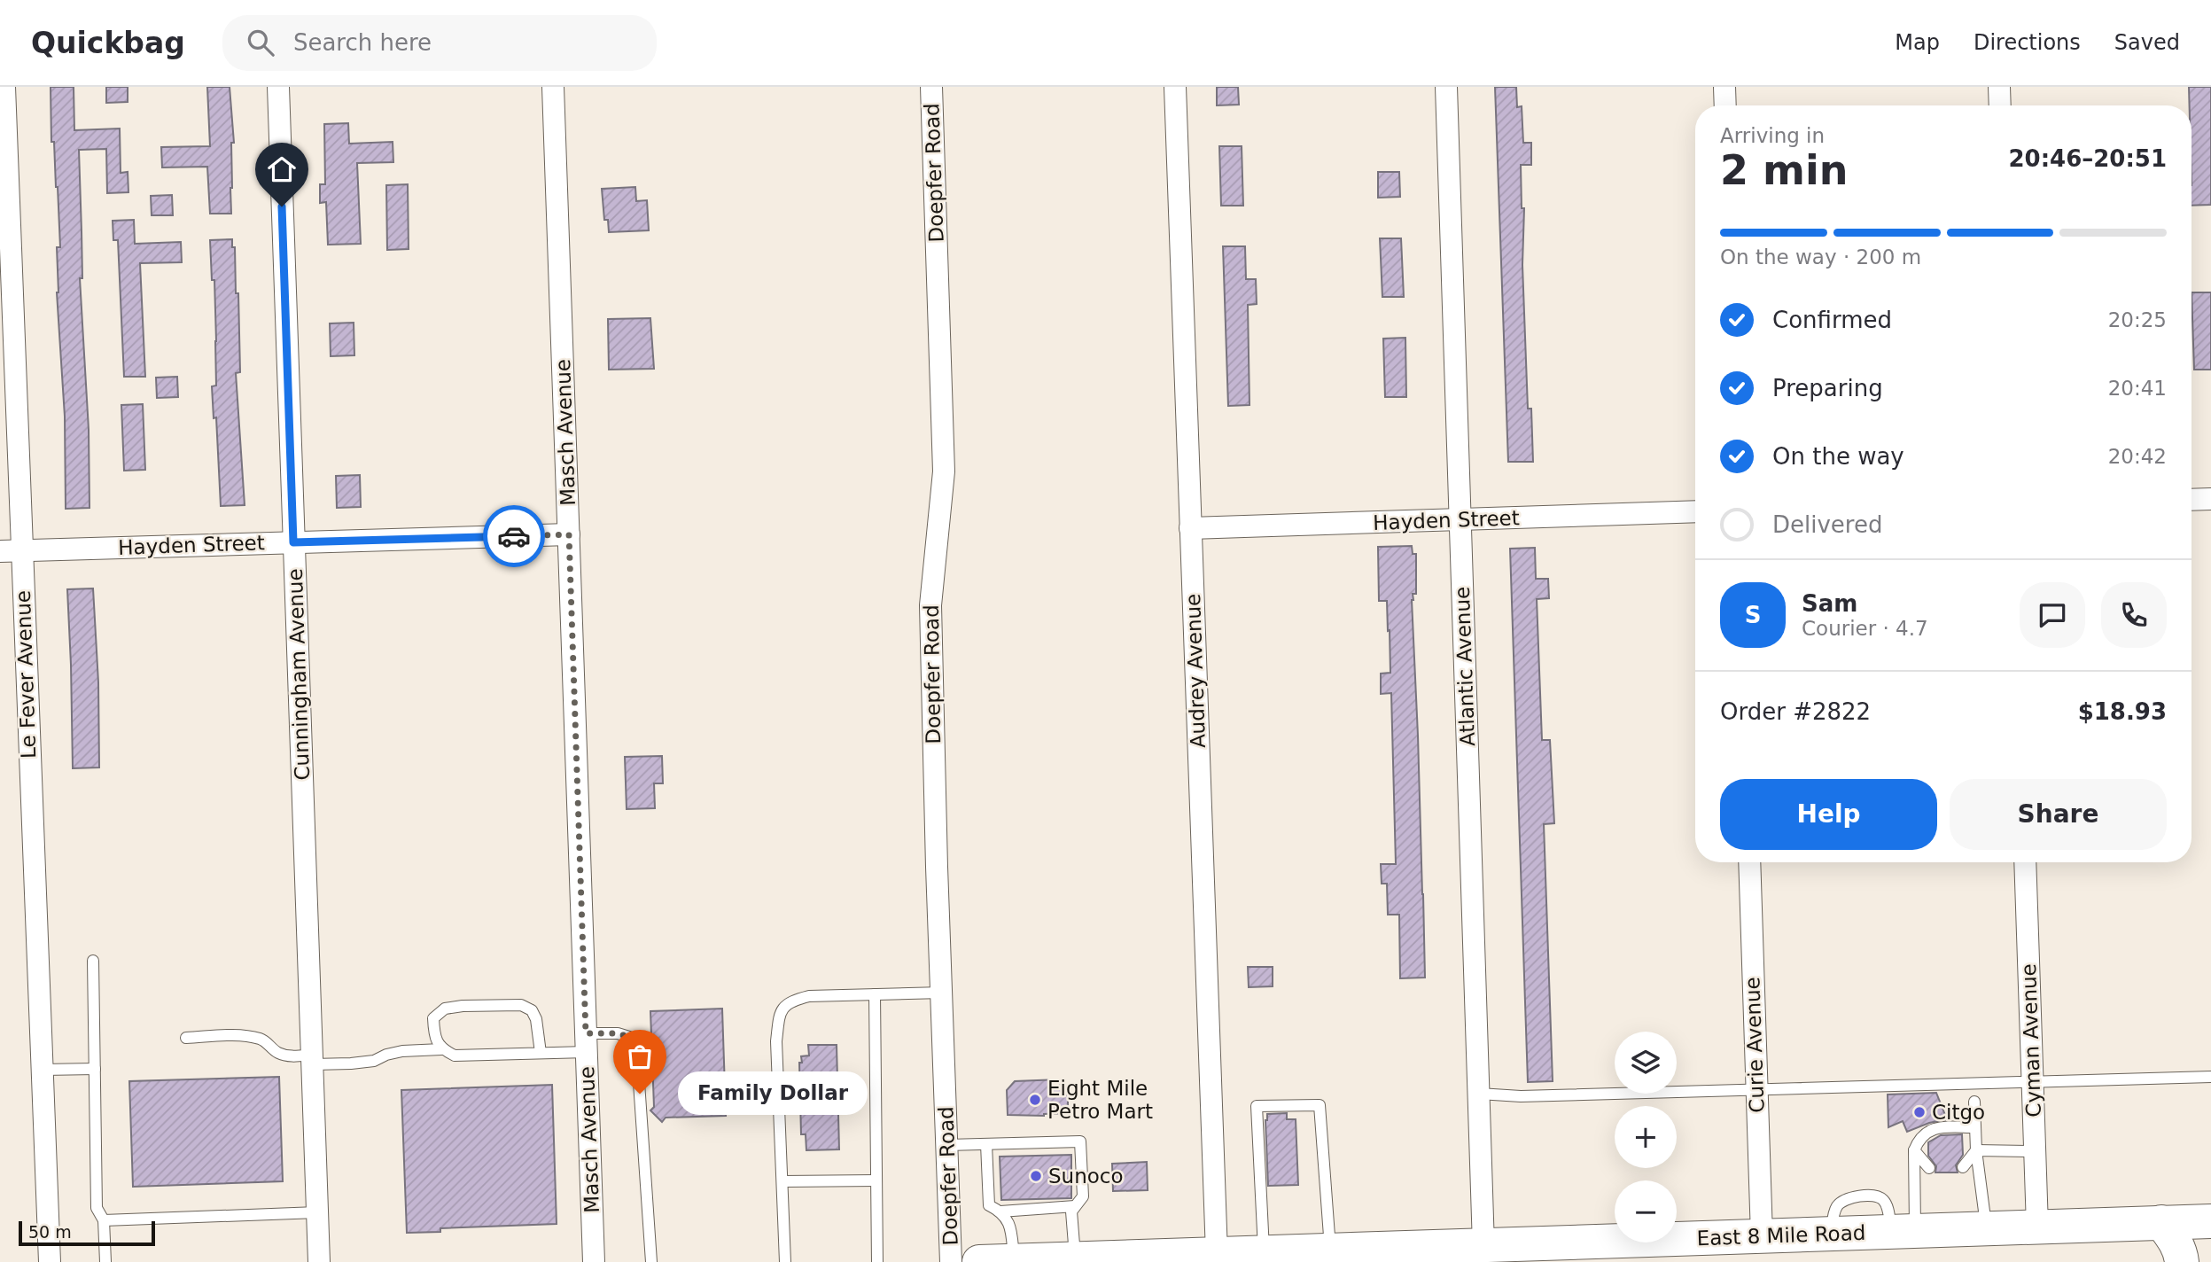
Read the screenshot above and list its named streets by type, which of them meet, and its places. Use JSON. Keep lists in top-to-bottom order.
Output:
{
  "streets": {
    "highway": ["East 8 Mile Road"],
    "street": [
      "Doepfer Road",
      "Masch Avenue",
      "Hayden Street",
      "Atlantic Avenue",
      "Audrey Avenue",
      "Le Fever Avenue",
      "Cunningham Avenue",
      "Cyman Avenue",
      "Curie Avenue"
    ]
  },
  "crossings": [
    ["Masch Avenue", "Hayden Street"],
    ["Hayden Street", "Atlantic Avenue"],
    ["Hayden Street", "Audrey Avenue"],
    ["Hayden Street", "Le Fever Avenue"],
    ["Hayden Street", "Cunningham Avenue"],
    ["Atlantic Avenue", "East 8 Mile Road"],
    ["Audrey Avenue", "East 8 Mile Road"],
    ["Cyman Avenue", "East 8 Mile Road"],
    ["Curie Avenue", "East 8 Mile Road"]
  ],
  "places": [
    "Family Dollar",
    "Eight Mile Petro Mart",
    "Citgo",
    "Sunoco"
  ],
  "scale_bar": "50 m",
  "page": {
    "header": "Quickbag",
    "search": "Search here",
    "nav": ["Map", "Directions", "Saved"],
    "heading": ["2 min", "Arriving in", "20:46–20:51"],
    "panel": [
      "Sam",
      "Courier · 4.7",
      "Order #2822",
      "$18.93"
    ],
    "bar": "On the way · 200 m",
    "list": [
      ["Confirmed", "20:25"],
      ["Preparing", "20:41"],
      ["On the way", "20:42"],
      "Delivered"
    ],
    "round": "S",
    "buttons": ["Help", "Share"],
    "map_buttons": ["+", "−"],
    "bubble": "Family Dollar",
    "scale": "50 m"
  }
}
